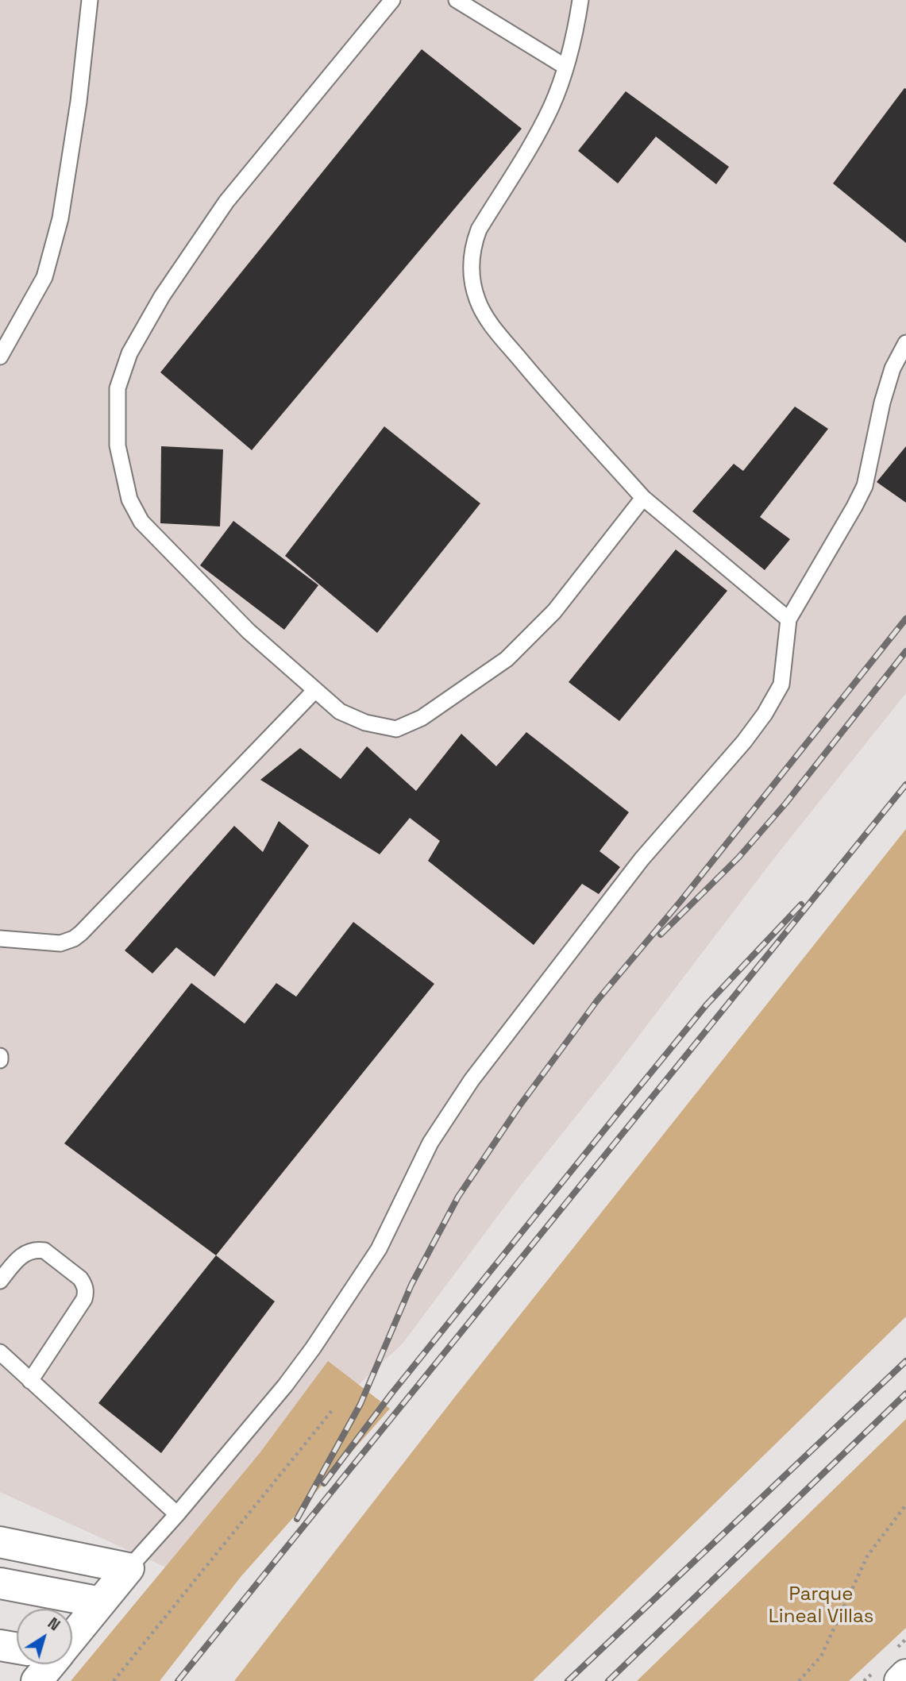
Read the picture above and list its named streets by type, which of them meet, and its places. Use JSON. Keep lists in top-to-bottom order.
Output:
{
  "parks": ["Parque Lineal Villas"],
  "north": "top right"
}
